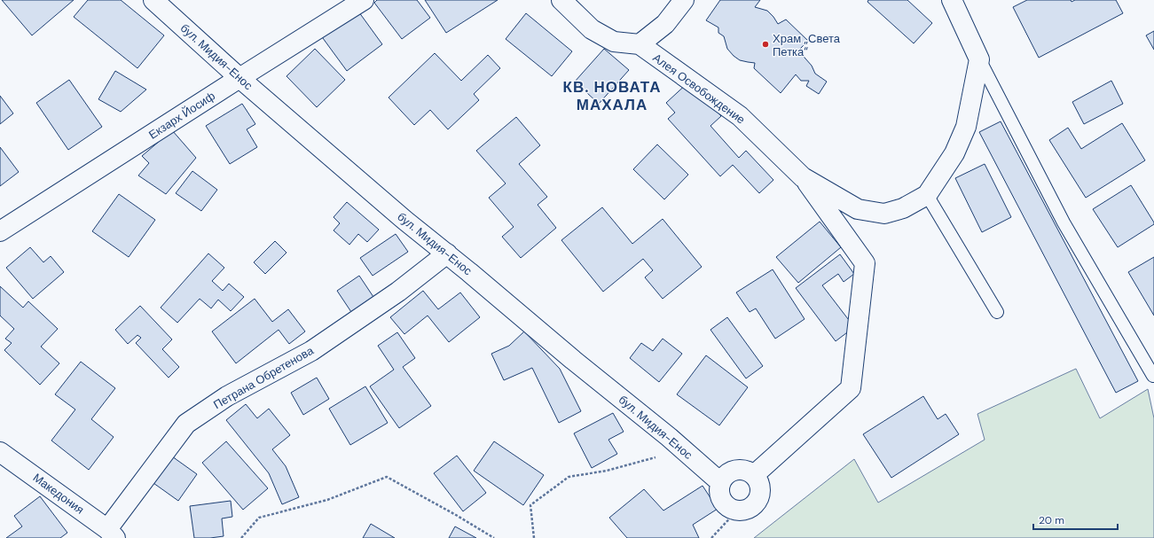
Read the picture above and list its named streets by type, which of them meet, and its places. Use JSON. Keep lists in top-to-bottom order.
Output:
{
  "streets": {
    "street": [
      "бул. Мидия-Енос",
      "Алея Освобождение",
      "Екзарх Йосиф",
      "Петрана Обретенова",
      "Македония"
    ]
  },
  "crossings": [
    ["бул. Мидия-Енос", "Екзарх Йосиф"],
    ["бул. Мидия-Енос", "Петрана Обретенова"],
    ["Петрана Обретенова", "Македония"]
  ],
  "districts": ["КВ. НОВАТА МАХАЛА"],
  "places": ["Храм „Света Петка“"],
  "scale_bar": "20 m"
}
